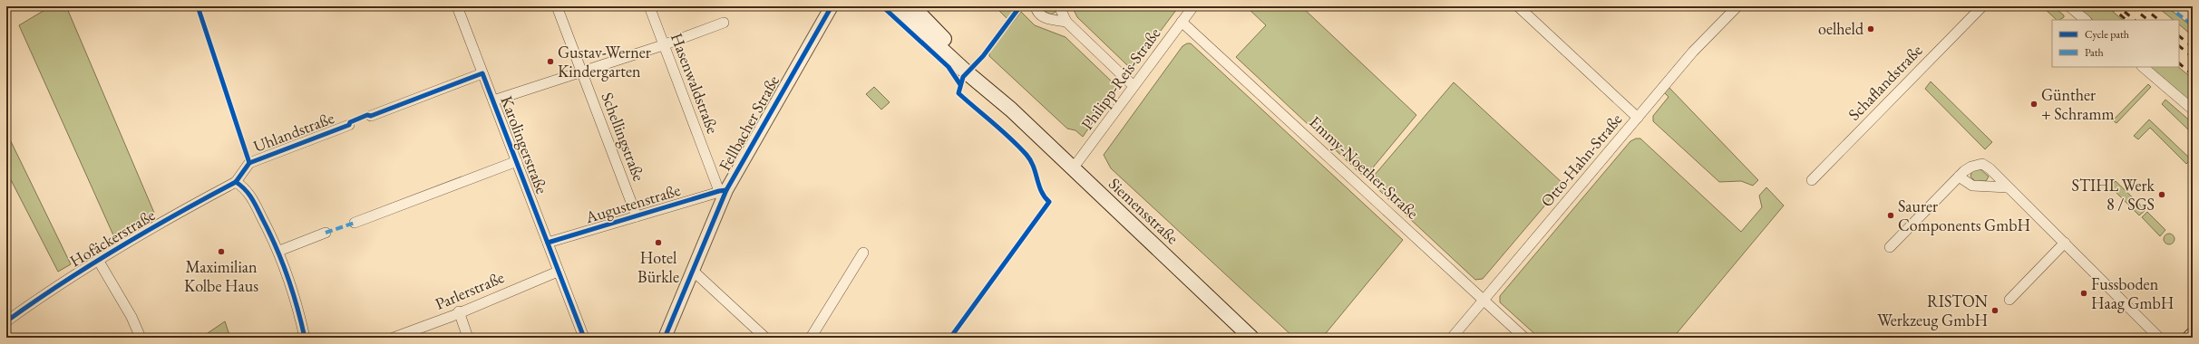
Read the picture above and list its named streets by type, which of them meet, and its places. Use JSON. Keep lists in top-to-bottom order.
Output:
{
  "streets": {
    "main road": ["Siemensstraße"],
    "street": [
      "Philipp-Reis-Straße",
      "Schaflandstraße",
      "Hasenwaldstraße",
      "Fellbacher Straße",
      "Uhlandstraße",
      "Schellingstraße",
      "Karolingerstraße",
      "Otto-Hahn-Straße",
      "Emmy-Noether-Straße",
      "Augustenstraße",
      "Hofäckerstraße",
      "Parlerstraße"
    ]
  },
  "crossings": [
    ["Philipp-Reis-Straße", "Emmy-Noether-Straße"],
    ["Philipp-Reis-Straße", "Siemensstraße"],
    ["Hasenwaldstraße", "Fellbacher Straße"],
    ["Hasenwaldstraße", "Augustenstraße"],
    ["Fellbacher Straße", "Augustenstraße"],
    ["Uhlandstraße", "Hofäckerstraße"],
    ["Schellingstraße", "Augustenstraße"],
    ["Karolingerstraße", "Augustenstraße"],
    ["Karolingerstraße", "Parlerstraße"],
    ["Otto-Hahn-Straße", "Emmy-Noether-Straße"]
  ],
  "places": [
    "oelheld",
    "Gustav-Werner Kindergarten",
    "Günther + Schramm",
    "STIHL Werk 8 / SGS",
    "Saurer Components GmbH",
    "Hotel Bürkle",
    "Maximilian Kolbe Haus",
    "Fussboden Haag GmbH",
    "RISTON Werkzeug GmbH"
  ],
  "legend": ["Cycle path", "Path"]
}
